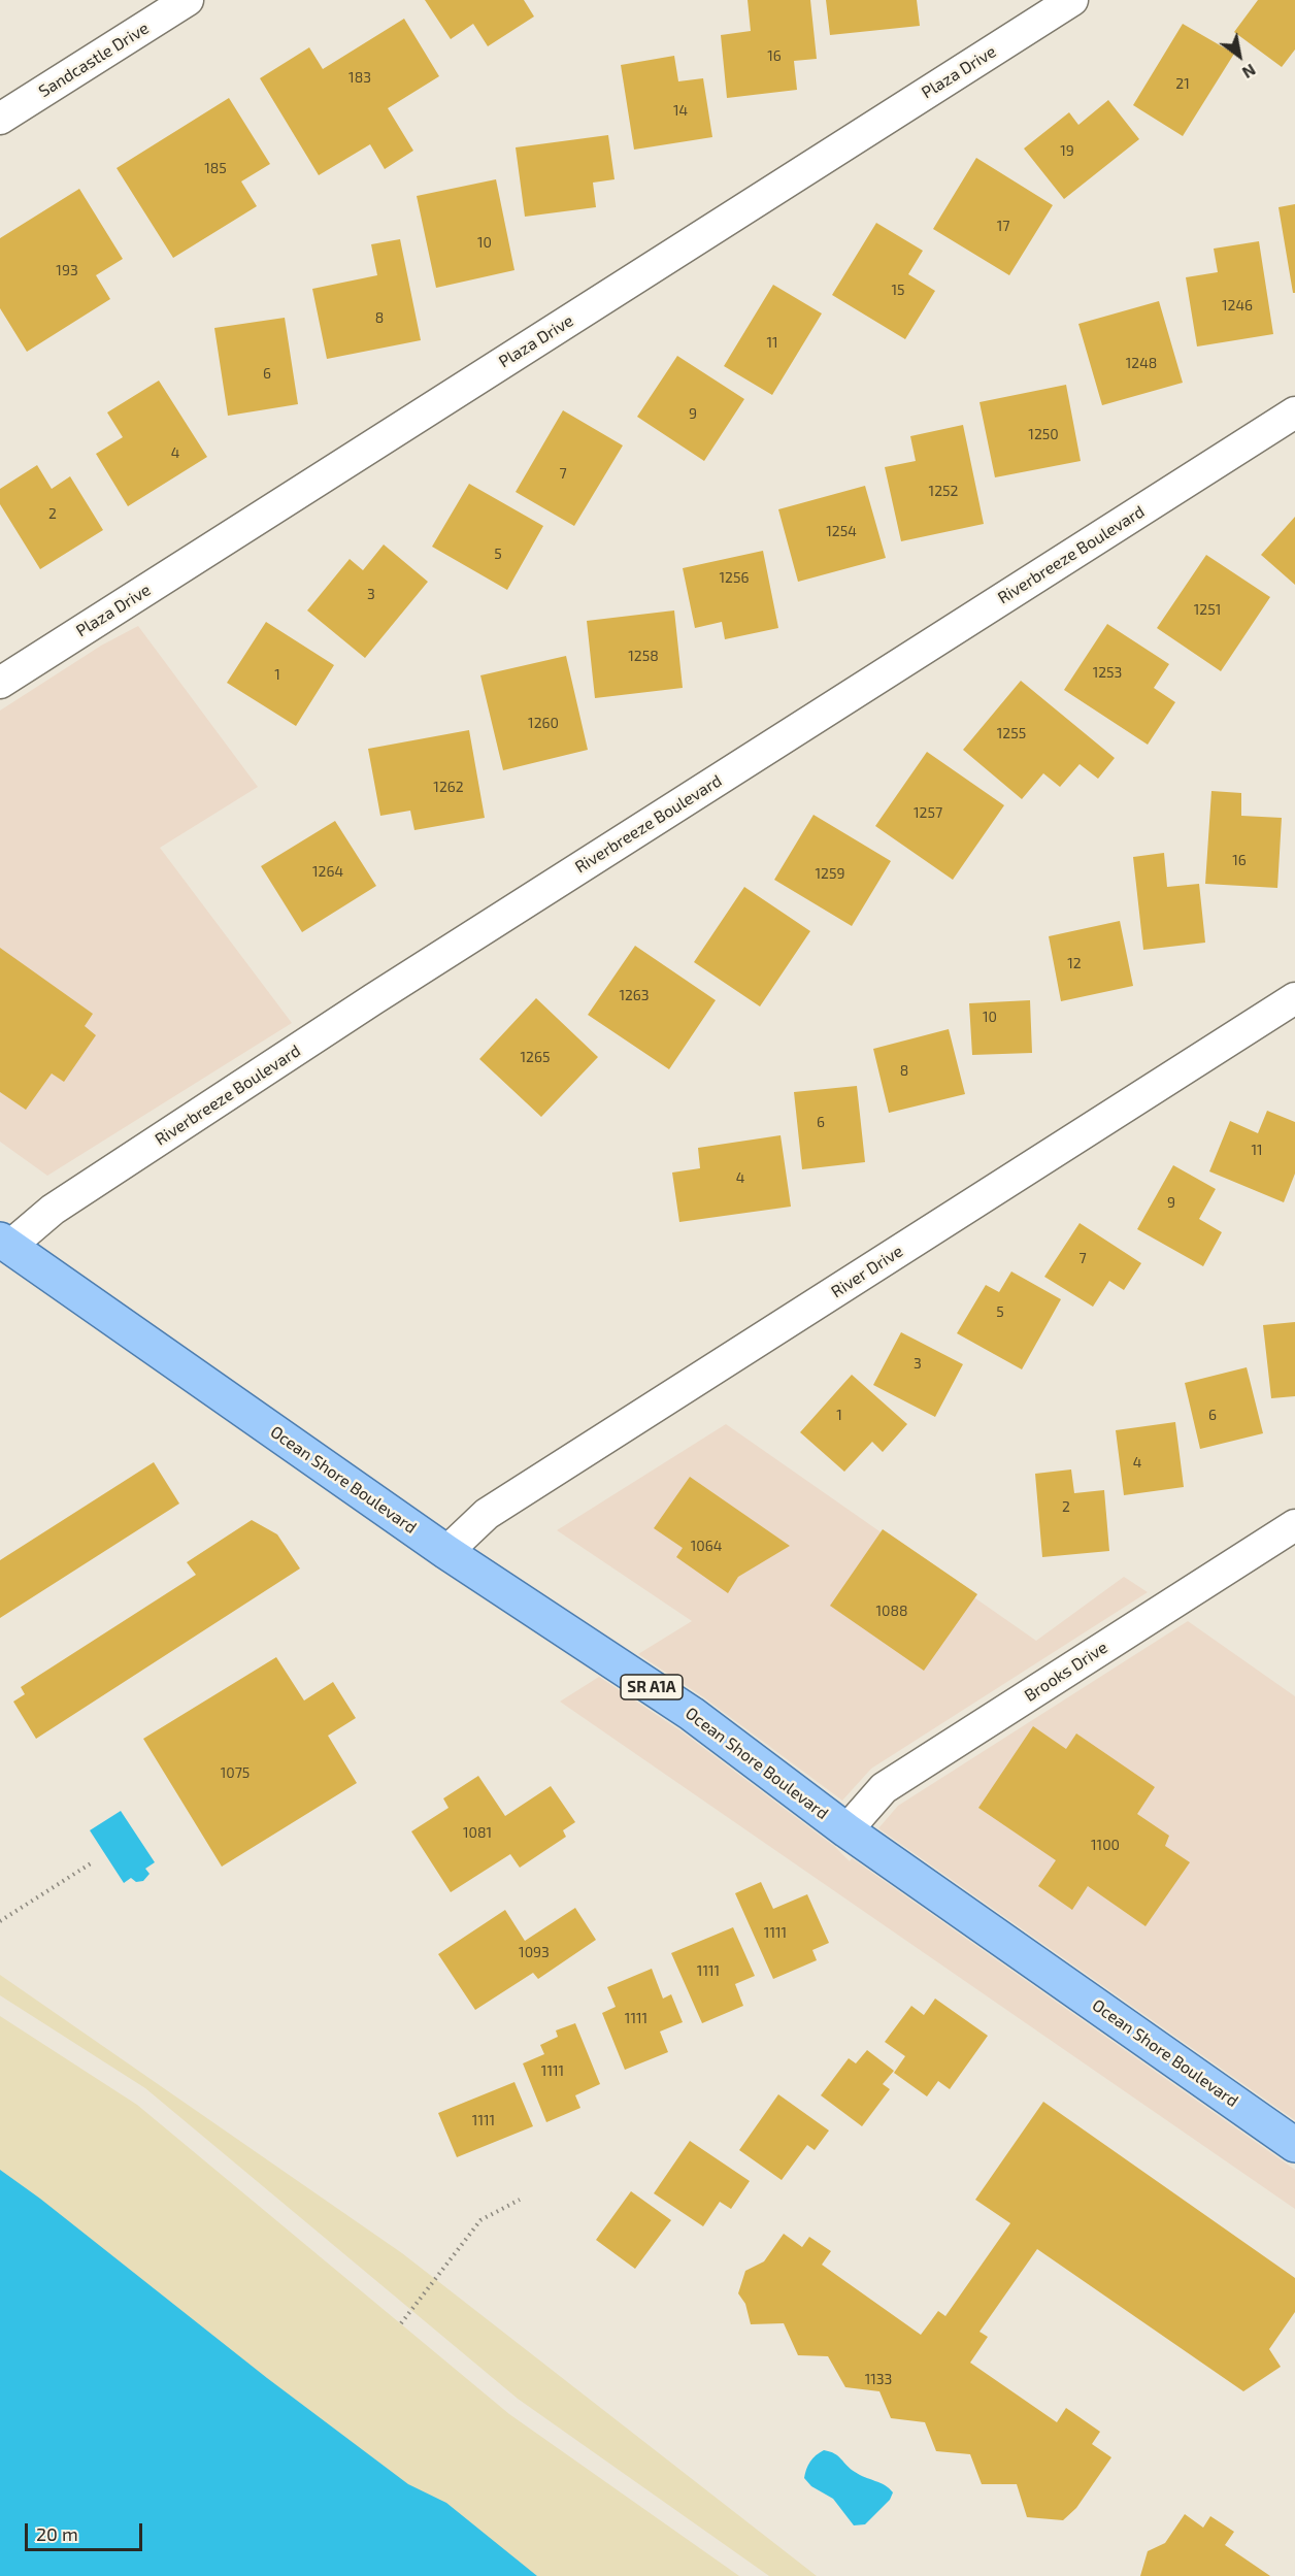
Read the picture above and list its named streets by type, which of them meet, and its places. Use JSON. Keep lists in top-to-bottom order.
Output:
{
  "streets": {
    "main road": ["Ocean Shore Boulevard", "SR A1A"],
    "street": [
      "Sandcastle Drive",
      "Plaza Drive",
      "Riverbreeze Boulevard",
      "River Drive",
      "Brooks Drive"
    ]
  },
  "crossings": [
    ["Riverbreeze Boulevard", "Ocean Shore Boulevard"],
    ["River Drive", "Ocean Shore Boulevard"],
    ["Ocean Shore Boulevard", "Brooks Drive"]
  ],
  "house_numbers": [
    "16",
    "183",
    "21",
    "14",
    "19",
    "185",
    "17",
    "10",
    "193",
    "15",
    "1246",
    "8",
    "11",
    "1248",
    "6",
    "9",
    "1250",
    "4",
    "7",
    "1252",
    "2",
    "1254",
    "5",
    "1256",
    "3",
    "1251",
    "1258",
    "1253",
    "1",
    "1260",
    "1255",
    "1262",
    "1257",
    "16",
    "1264",
    "1259",
    "12",
    "1263",
    "10",
    "1265",
    "8",
    "6",
    "11",
    "4",
    "9",
    "7",
    "5",
    "3",
    "1",
    "6",
    "4",
    "2",
    "1064",
    "1088",
    "1075",
    "1081",
    "1100",
    "1111",
    "1093",
    "1111",
    "1111",
    "1111",
    "1111",
    "1133"
  ],
  "scale_bar": "20 m",
  "north": "bottom right"
}
